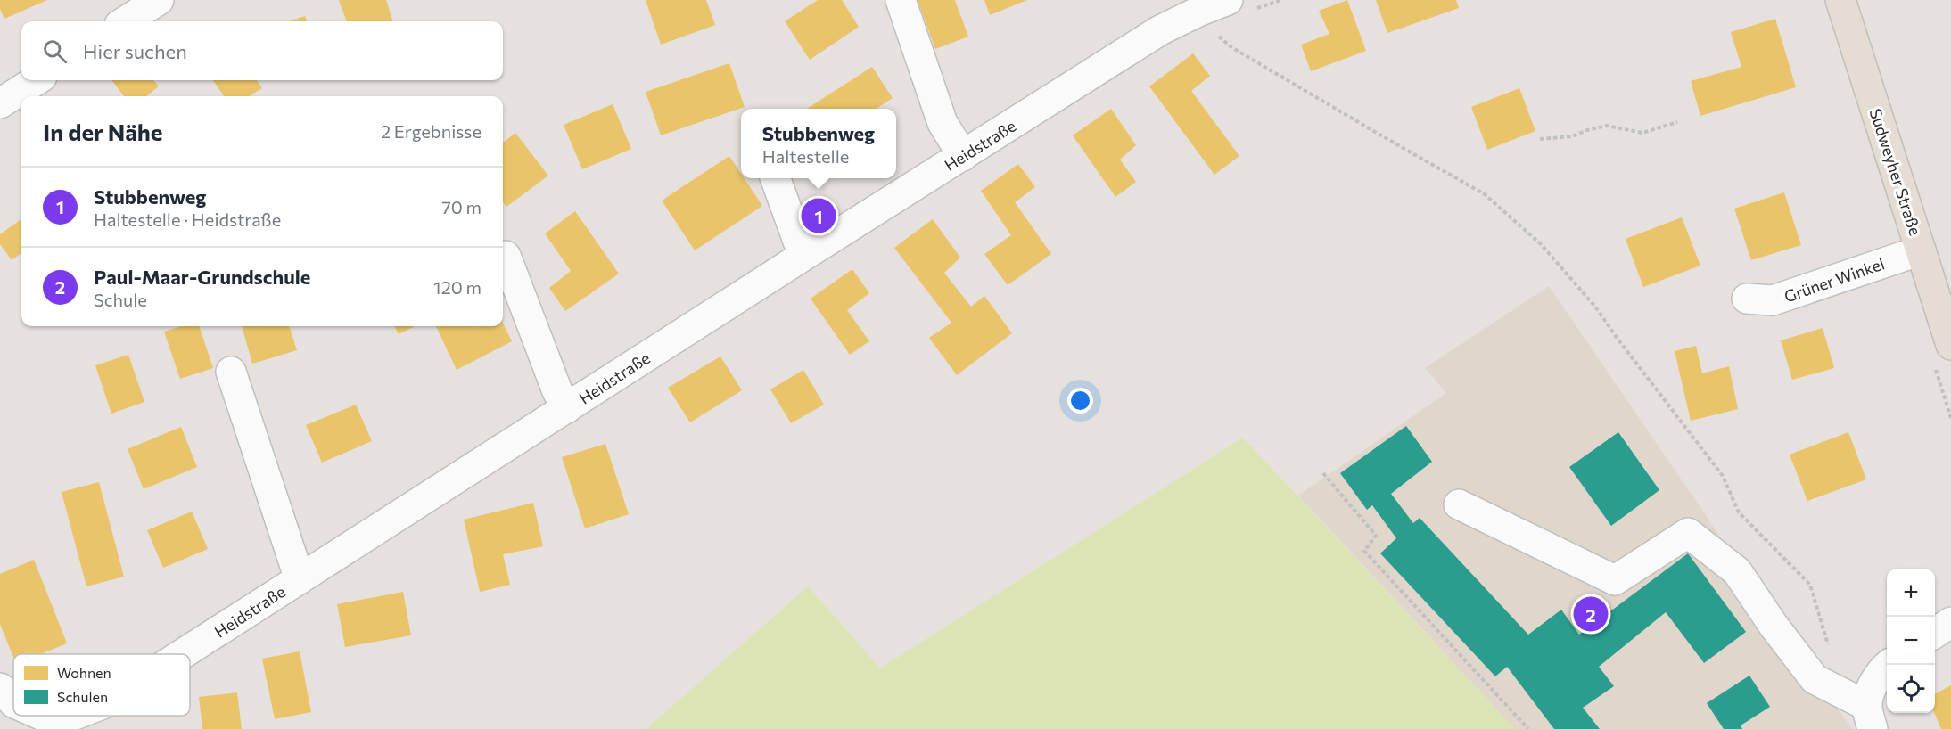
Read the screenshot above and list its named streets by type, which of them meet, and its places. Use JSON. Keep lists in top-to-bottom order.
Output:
{
  "streets": {
    "main road": ["Sudweyher Straße"],
    "street": ["Heidstraße", "Grüner Winkel"]
  },
  "crossings": [
    ["Sudweyher Straße", "Grüner Winkel"]
  ],
  "legend": ["Wohnen", "Schulen"],
  "page": {
    "search": "Hier suchen",
    "heading": ["In der Nähe", "2 Ergebnisse"],
    "popup": ["Stubbenweg", "Haltestelle"],
    "list": [
      {
        "mark": "1",
        "name": "Stubbenweg",
        "note": "Haltestelle · Heidstraße",
        "value": "70 m"
      },
      {
        "mark": "2",
        "name": "Paul-Maar-Grundschule",
        "note": "Schule",
        "value": "120 m"
      }
    ],
    "pins": ["1", "2"],
    "map_buttons": ["+", "−"]
  }
}
